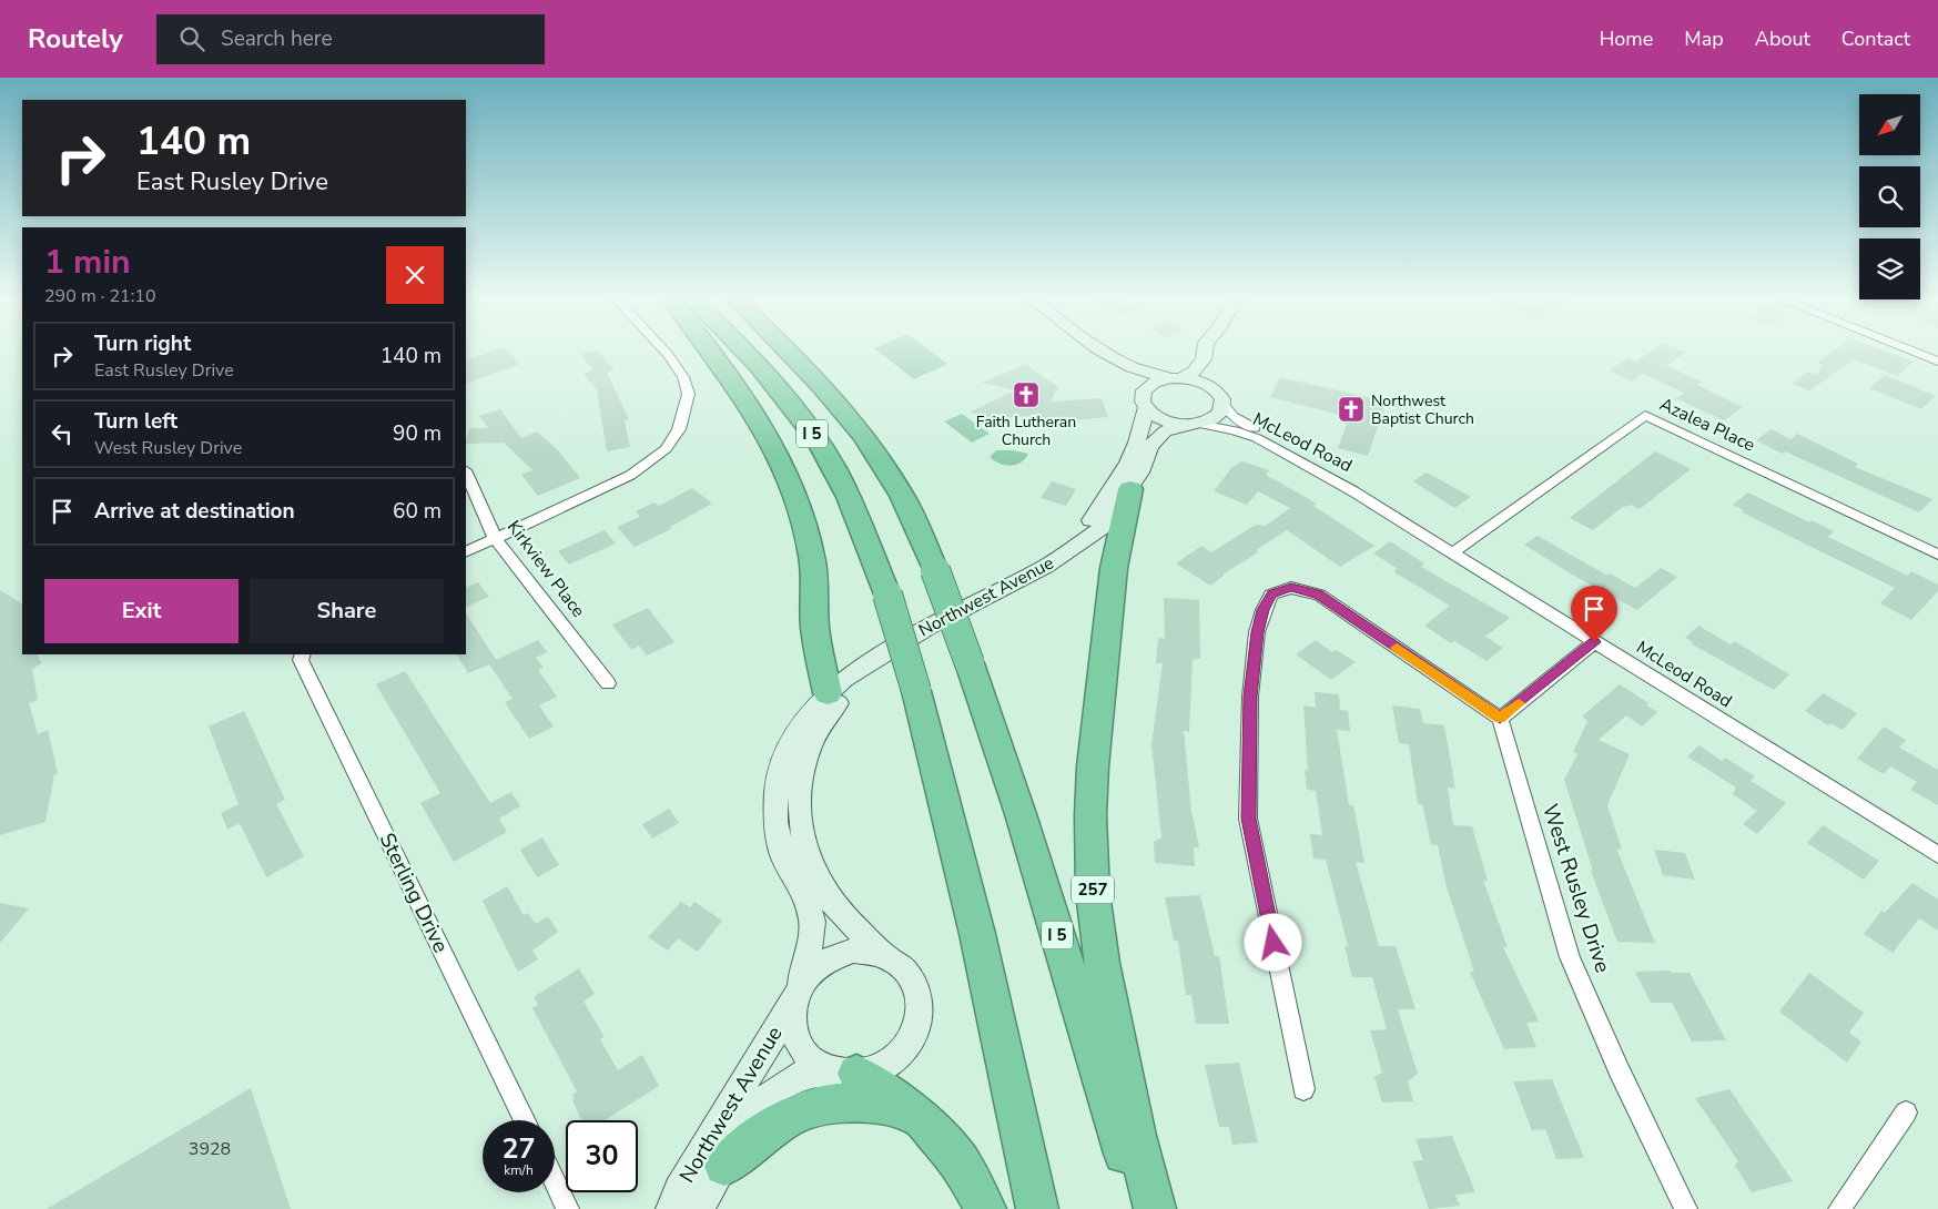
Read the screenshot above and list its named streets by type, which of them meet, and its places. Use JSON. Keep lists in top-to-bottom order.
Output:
{
  "streets": {
    "highway": ["I 5", "257"],
    "main road": ["Northwest Avenue"],
    "street": [
      "Azalea Place",
      "McLeod Road",
      "Kirkview Place",
      "West Rusley Drive",
      "Sterling Drive"
    ]
  },
  "crossings": [
    ["Azalea Place", "McLeod Road"],
    ["McLeod Road", "Northwest Avenue"],
    ["Northwest Avenue", "257"]
  ],
  "places": {
    "church": ["Faith Lutheran Church", "Northwest Baptist Church"]
  },
  "house_numbers": ["3928"],
  "north": "bottom left",
  "page": {
    "header": "Routely",
    "search": "Search here",
    "nav": [
      "Home",
      "Map",
      "About",
      "Contact"
    ],
    "turn": ["140 m", "East Rusley Drive"],
    "heading": ["1 min", "290 m · 21:10"],
    "list": [
      {
        "name": "Turn right",
        "note": "East Rusley Drive",
        "value": "140 m"
      },
      {
        "name": "Turn left",
        "note": "West Rusley Drive",
        "value": "90 m"
      },
      {
        "name": "Arrive at destination",
        "value": "60 m"
      }
    ],
    "buttons": ["Exit", "Share"],
    "speed": "27 km/h",
    "limit": "30"
  }
}
